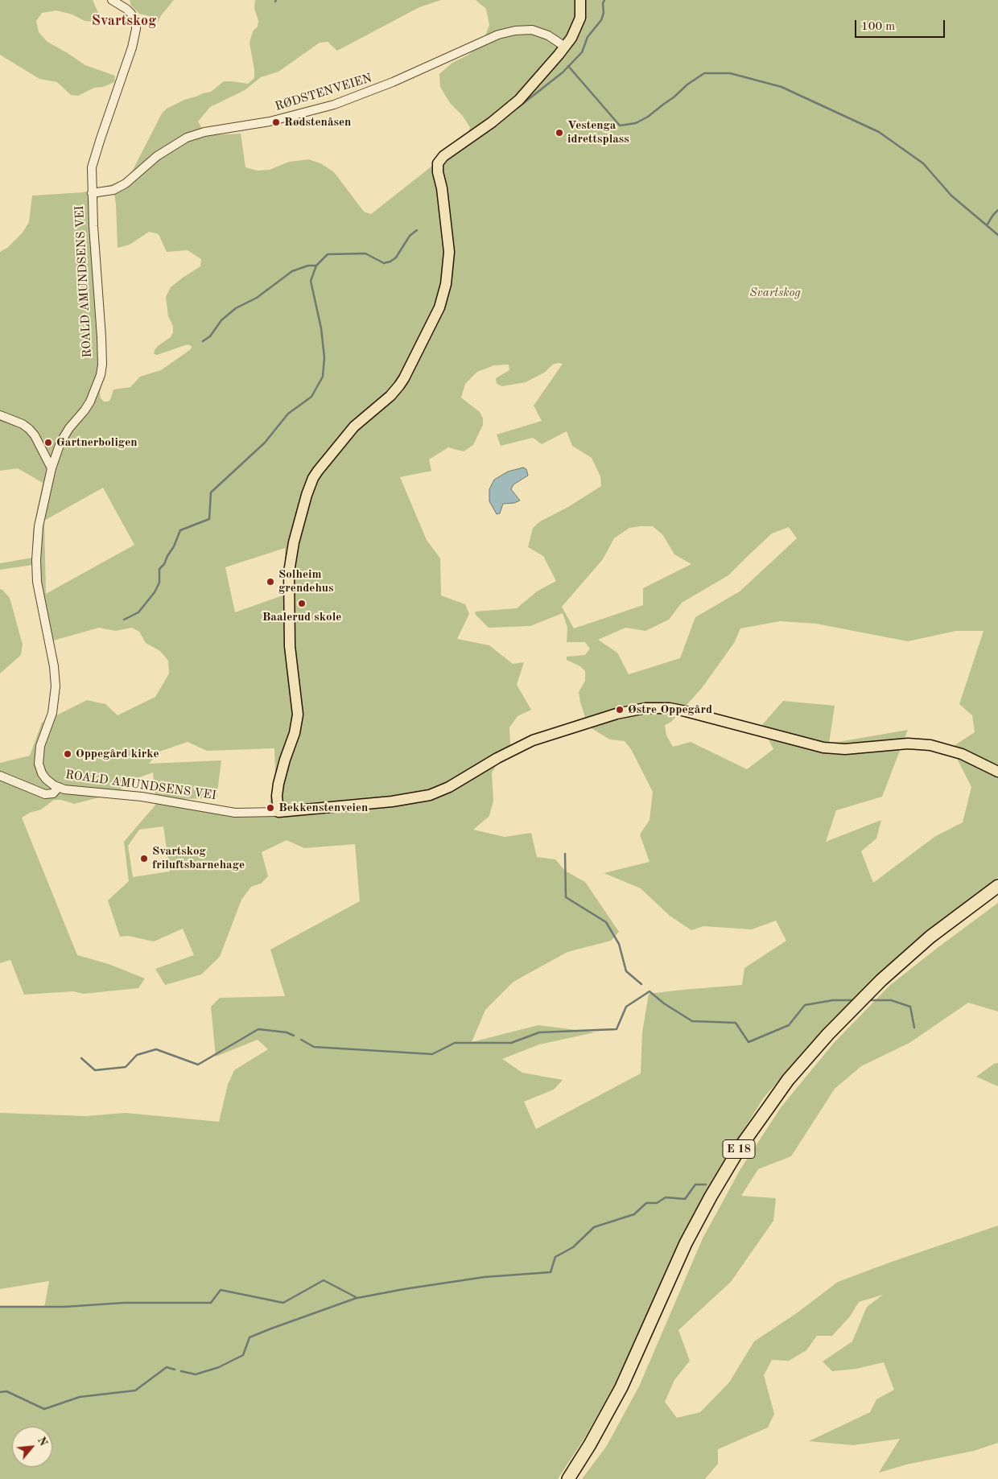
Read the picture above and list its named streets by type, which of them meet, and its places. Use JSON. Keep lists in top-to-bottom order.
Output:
{
  "streets": {
    "highway": ["E 18"],
    "main road": ["ROALD AMUNDSENS VEI"],
    "street": ["RØDSTENVEIEN"]
  },
  "crossings": [
    ["RØDSTENVEIEN", "ROALD AMUNDSENS VEI"]
  ],
  "districts": ["Svartskog"],
  "parks": ["Svartskog"],
  "places": [
    "Rødstenåsen",
    "Vestenga idrettsplass",
    "Gartnerboligen",
    "Solheim grendehus",
    "Baalerud skole",
    "Østre Oppegård",
    "Oppegård kirke",
    "Bekkenstenveien",
    "Svartskog friluftsbarnehage"
  ],
  "scale_bar": "100 m",
  "north": "top right"
}
